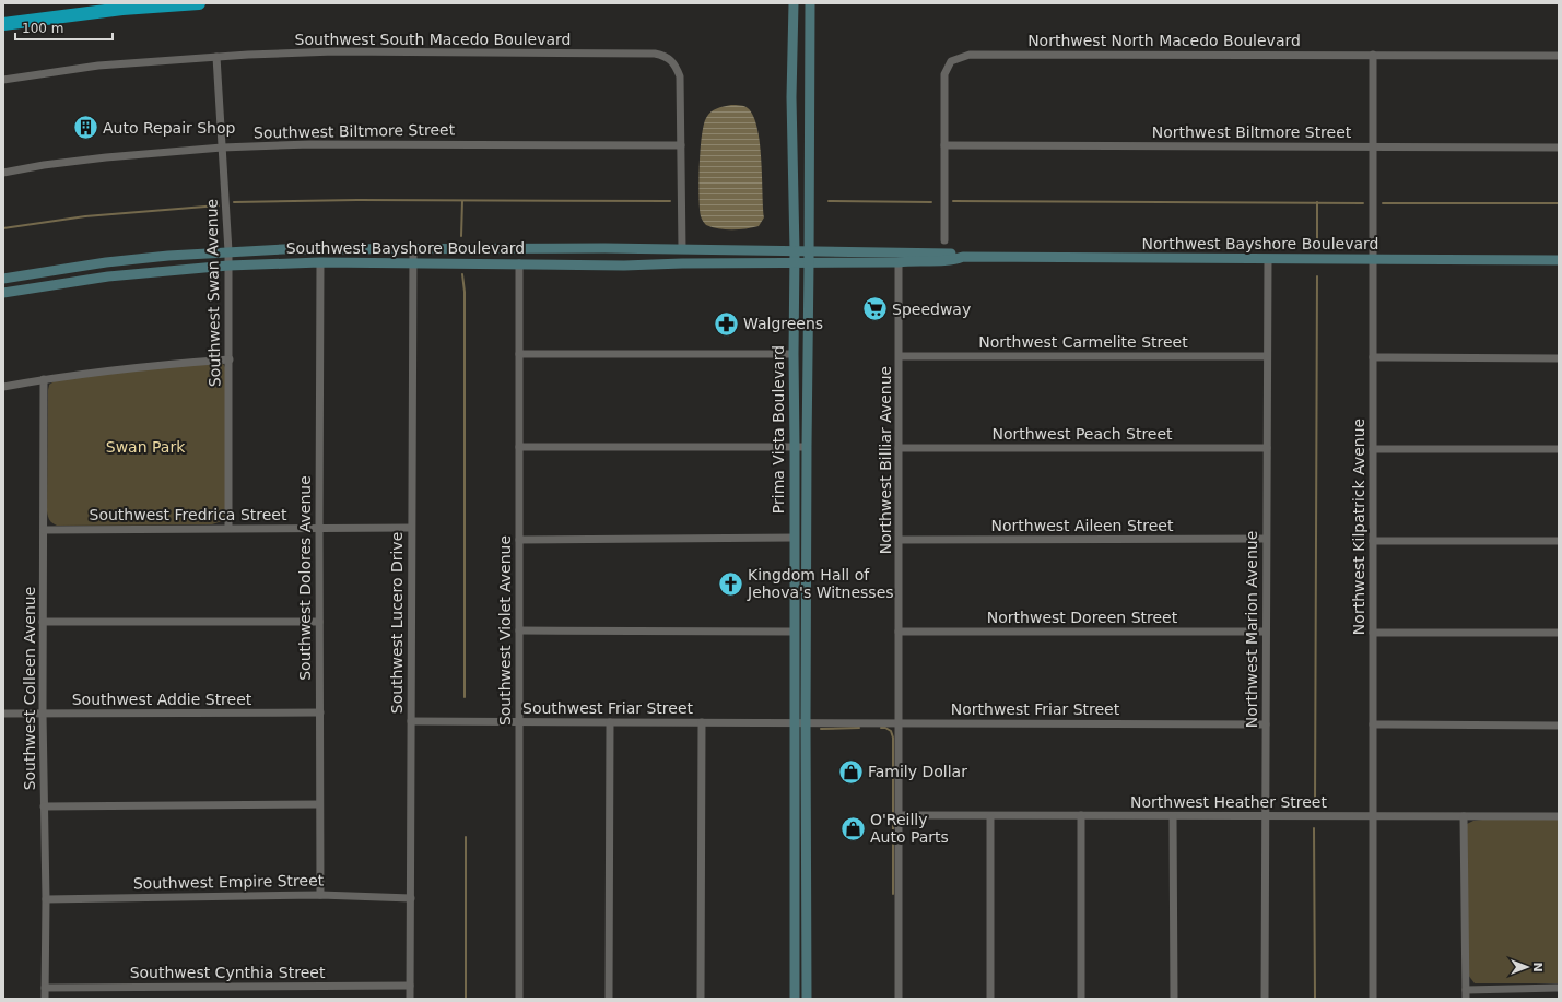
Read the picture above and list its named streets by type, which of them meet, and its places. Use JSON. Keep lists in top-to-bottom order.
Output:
{
  "streets": {
    "main road": ["Northwest Bayshore Boulevard", "Southwest Bayshore Boulevard", "Prima Vista Boulevard"],
    "street": [
      "Southwest South Macedo Boulevard",
      "Northwest North Macedo Boulevard",
      "Southwest Biltmore Street",
      "Northwest Biltmore Street",
      "Southwest Swan Avenue",
      "Northwest Carmelite Street",
      "Northwest Peach Street",
      "Northwest Billiar Avenue",
      "Southwest Fredrica Street",
      "Northwest Aileen Street",
      "Northwest Kilpatrick Avenue",
      "Southwest Dolores Avenue",
      "Northwest Doreen Street",
      "Southwest Lucero Drive",
      "Northwest Marion Avenue",
      "Southwest Violet Avenue",
      "Southwest Colleen Avenue",
      "Southwest Addie Street",
      "Southwest Friar Street",
      "Northwest Friar Street",
      "Northwest Heather Street",
      "Southwest Empire Street",
      "Southwest Cynthia Street"
    ]
  },
  "crossings": [
    ["Southwest South Macedo Boulevard", "Southwest Biltmore Street"],
    ["Southwest South Macedo Boulevard", "Southwest Bayshore Boulevard"],
    ["Southwest South Macedo Boulevard", "Southwest Swan Avenue"],
    ["Northwest North Macedo Boulevard", "Northwest Biltmore Street"],
    ["Northwest North Macedo Boulevard", "Northwest Kilpatrick Avenue"],
    ["Southwest Biltmore Street", "Southwest Swan Avenue"],
    ["Northwest Biltmore Street", "Northwest Kilpatrick Avenue"],
    ["Northwest Bayshore Boulevard", "Southwest Bayshore Boulevard"],
    ["Northwest Bayshore Boulevard", "Prima Vista Boulevard"],
    ["Northwest Bayshore Boulevard", "Northwest Billiar Avenue"],
    ["Northwest Bayshore Boulevard", "Northwest Kilpatrick Avenue"],
    ["Northwest Bayshore Boulevard", "Northwest Marion Avenue"],
    ["Southwest Bayshore Boulevard", "Southwest Swan Avenue"],
    ["Southwest Bayshore Boulevard", "Prima Vista Boulevard"],
    ["Southwest Bayshore Boulevard", "Southwest Dolores Avenue"],
    ["Southwest Bayshore Boulevard", "Southwest Lucero Drive"],
    ["Southwest Bayshore Boulevard", "Southwest Violet Avenue"],
    ["Southwest Swan Avenue", "Southwest Fredrica Street"],
    ["Northwest Carmelite Street", "Northwest Billiar Avenue"],
    ["Northwest Carmelite Street", "Northwest Marion Avenue"],
    ["Prima Vista Boulevard", "Southwest Friar Street"],
    ["Prima Vista Boulevard", "Northwest Friar Street"],
    ["Northwest Peach Street", "Northwest Billiar Avenue"],
    ["Northwest Peach Street", "Northwest Marion Avenue"],
    ["Northwest Billiar Avenue", "Northwest Aileen Street"],
    ["Northwest Billiar Avenue", "Northwest Doreen Street"],
    ["Northwest Billiar Avenue", "Northwest Friar Street"],
    ["Northwest Billiar Avenue", "Northwest Heather Street"],
    ["Southwest Fredrica Street", "Southwest Dolores Avenue"],
    ["Southwest Fredrica Street", "Southwest Lucero Drive"],
    ["Southwest Fredrica Street", "Southwest Colleen Avenue"],
    ["Northwest Aileen Street", "Northwest Marion Avenue"],
    ["Northwest Kilpatrick Avenue", "Northwest Heather Street"],
    ["Southwest Dolores Avenue", "Southwest Addie Street"],
    ["Southwest Dolores Avenue", "Southwest Empire Street"],
    ["Northwest Doreen Street", "Northwest Marion Avenue"],
    ["Southwest Lucero Drive", "Southwest Friar Street"],
    ["Southwest Lucero Drive", "Southwest Empire Street"],
    ["Southwest Lucero Drive", "Southwest Cynthia Street"],
    ["Northwest Marion Avenue", "Northwest Friar Street"],
    ["Northwest Marion Avenue", "Northwest Heather Street"],
    ["Southwest Violet Avenue", "Southwest Friar Street"],
    ["Southwest Colleen Avenue", "Southwest Addie Street"],
    ["Southwest Colleen Avenue", "Southwest Empire Street"],
    ["Southwest Colleen Avenue", "Southwest Cynthia Street"],
    ["Southwest Friar Street", "Northwest Friar Street"]
  ],
  "parks": ["Swan Park"],
  "places": {
    "building": ["Auto Repair Shop"],
    "supermarket": ["Speedway"],
    "pharmacy": ["Walgreens"],
    "church": ["Kingdom Hall of Jehova's Witnesses"],
    "shop": ["Family Dollar", "O'Reilly Auto Parts"]
  },
  "scale_bar": "100 m",
  "north": "right"
}
